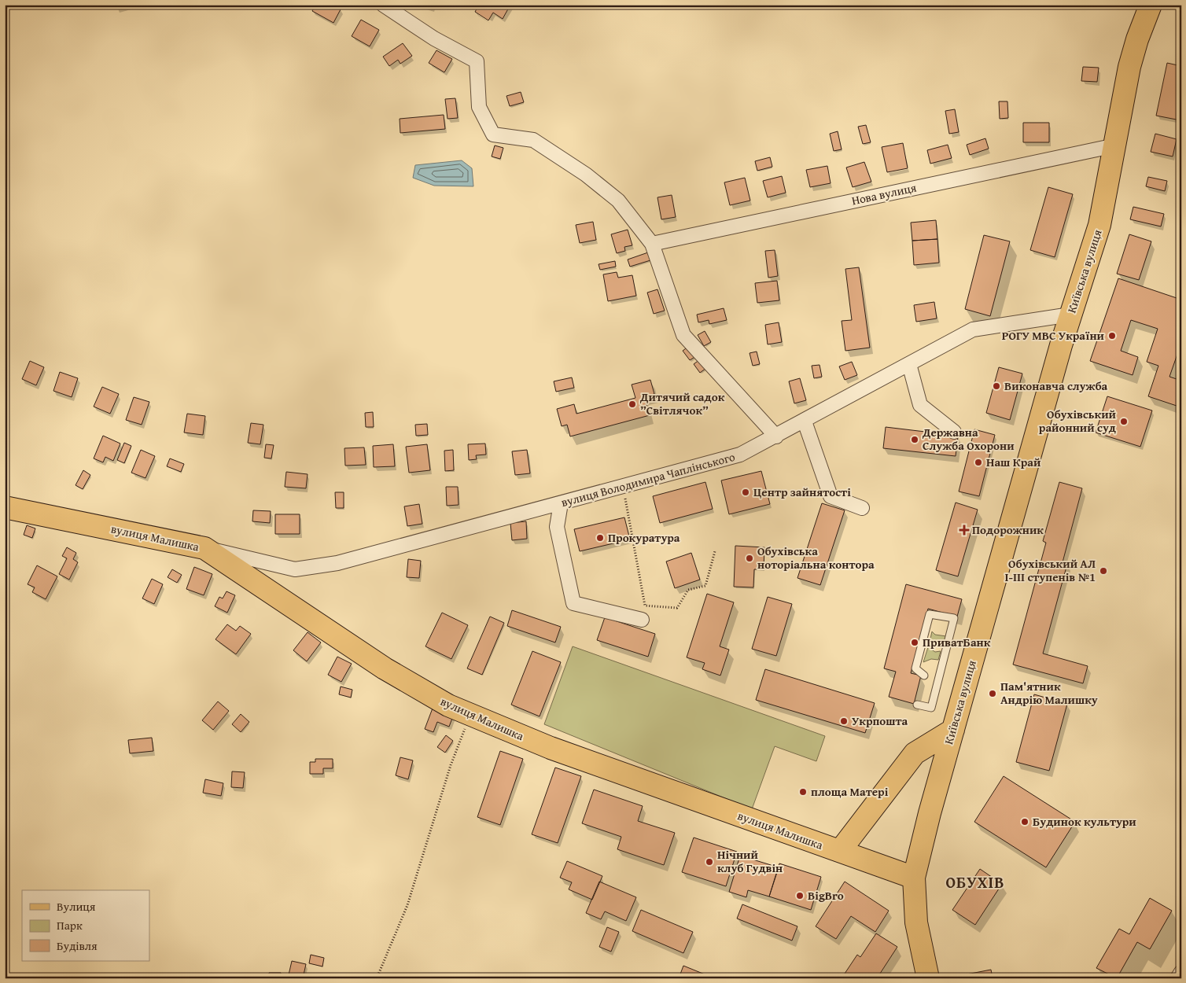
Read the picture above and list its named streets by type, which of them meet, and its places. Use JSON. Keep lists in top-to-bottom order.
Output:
{
  "streets": {
    "main road": ["Київська вулиця", "вулиця Малишка"],
    "street": ["Нова вулиця", "вулиця Володимира Чаплінського"]
  },
  "crossings": [
    ["Нова вулиця", "Київська вулиця"],
    ["Київська вулиця", "вулиця Володимира Чаплінського"],
    ["Київська вулиця", "вулиця Малишка"],
    ["вулиця Володимира Чаплінського", "вулиця Малишка"]
  ],
  "districts": ["ОБУХІВ"],
  "places": {
    "other": [
      "РОГУ МВС України",
      "Виконавча служба",
      "Дитячий садок ”Світлячок”",
      "Обухівський районний суд",
      "Державна Служба Охорони",
      "Наш Край",
      "Центр зайнятості",
      "Прокуратура",
      "Обухівська ноторіальна контора",
      "Обухівський АЛ І-ІІІ ступенів №1",
      "ПриватБанк",
      "Пам'ятник Андрію Малишку",
      "Укрпошта",
      "площа Матері",
      "Будинок культури",
      "Нічний клуб Гудвін",
      "BigBro"
    ],
    "health": ["Подорожник"]
  },
  "legend": ["Вулиця", "Парк", "Будівля"]
}
